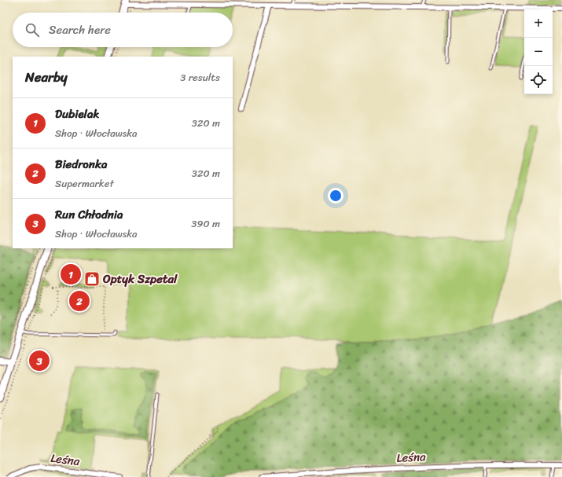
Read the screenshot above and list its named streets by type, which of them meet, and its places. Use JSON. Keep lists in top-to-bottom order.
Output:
{
  "streets": {
    "street": ["Leśna"]
  },
  "places": {
    "shop": ["Optyk Szpetal"]
  },
  "page": {
    "map_buttons": ["+", "−"],
    "search": "Search here",
    "heading": ["Nearby", "3 results"],
    "list": [
      {
        "mark": "1",
        "name": "Dubielak",
        "note": "Shop · Włocławska",
        "value": "320 m"
      },
      {
        "mark": "2",
        "name": "Biedronka",
        "note": "Supermarket",
        "value": "320 m"
      },
      {
        "mark": "3",
        "name": "Run Chłodnia",
        "note": "Shop · Włocławska",
        "value": "390 m"
      }
    ],
    "pins": ["1", "2", "3"]
  }
}
